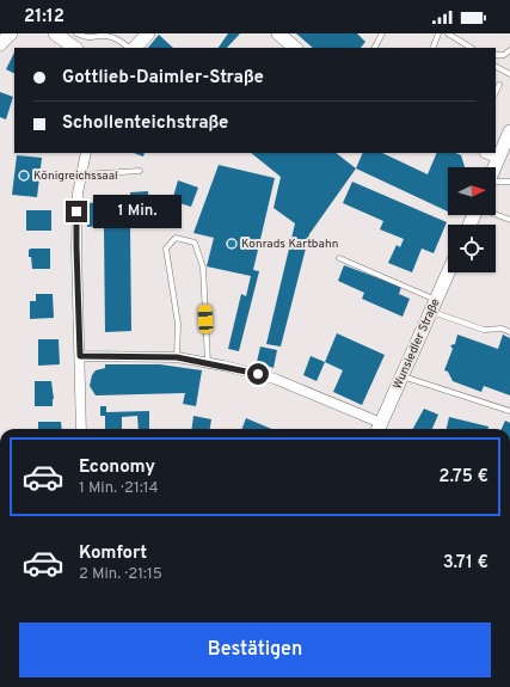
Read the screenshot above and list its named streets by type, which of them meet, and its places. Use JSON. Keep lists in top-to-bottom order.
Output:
{
  "streets": {
    "main road": ["Wunsiedler Straße"]
  },
  "places": ["Königreichssaal", "Konrads Kartbahn"],
  "north": "right",
  "page": {
    "status": "21:12",
    "banner": ["Gottlieb-Daimler-Straße", "Schollenteichstraße"],
    "bubble": "1 Min.",
    "list": [
      {
        "name": "Economy",
        "note": "1 Min. · 21:14",
        "value": "2.75 €"
      },
      {
        "name": "Komfort",
        "note": "2 Min. · 21:15",
        "value": "3.71 €"
      }
    ],
    "buttons": "Bestätigen"
  }
}
